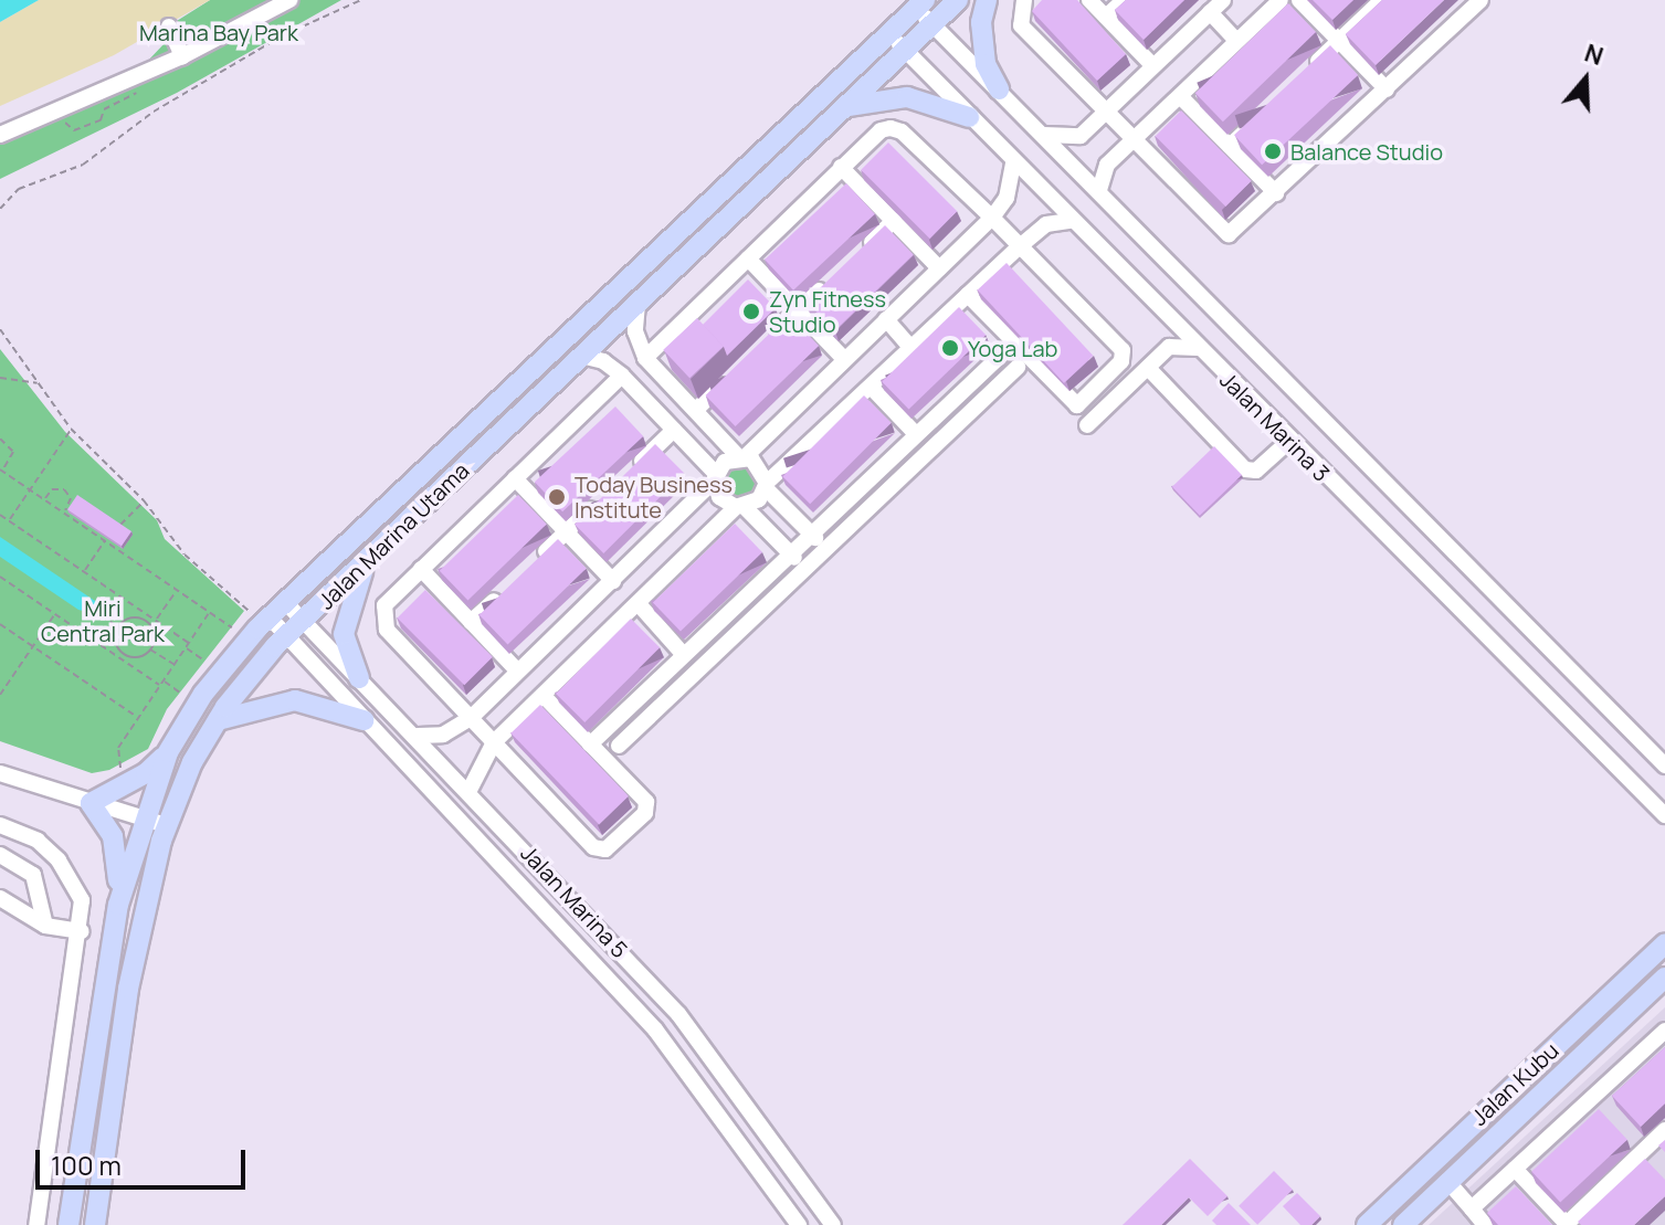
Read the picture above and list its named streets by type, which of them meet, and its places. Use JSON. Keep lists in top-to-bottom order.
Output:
{
  "streets": {
    "main road": ["Jalan Marina Utama", "Jalan Kubu"],
    "street": ["Jalan Marina 3", "Jalan Marina 5"]
  },
  "crossings": [
    ["Jalan Marina 3", "Jalan Marina Utama"],
    ["Jalan Marina Utama", "Jalan Marina 5"]
  ],
  "parks": ["Marina Bay Park", "Miri Central Park"],
  "places": [
    "Balance Studio",
    "Zyn Fitness Studio",
    "Yoga Lab",
    "Today Business Institute"
  ],
  "scale_bar": "100 m",
  "north": "top"
}
